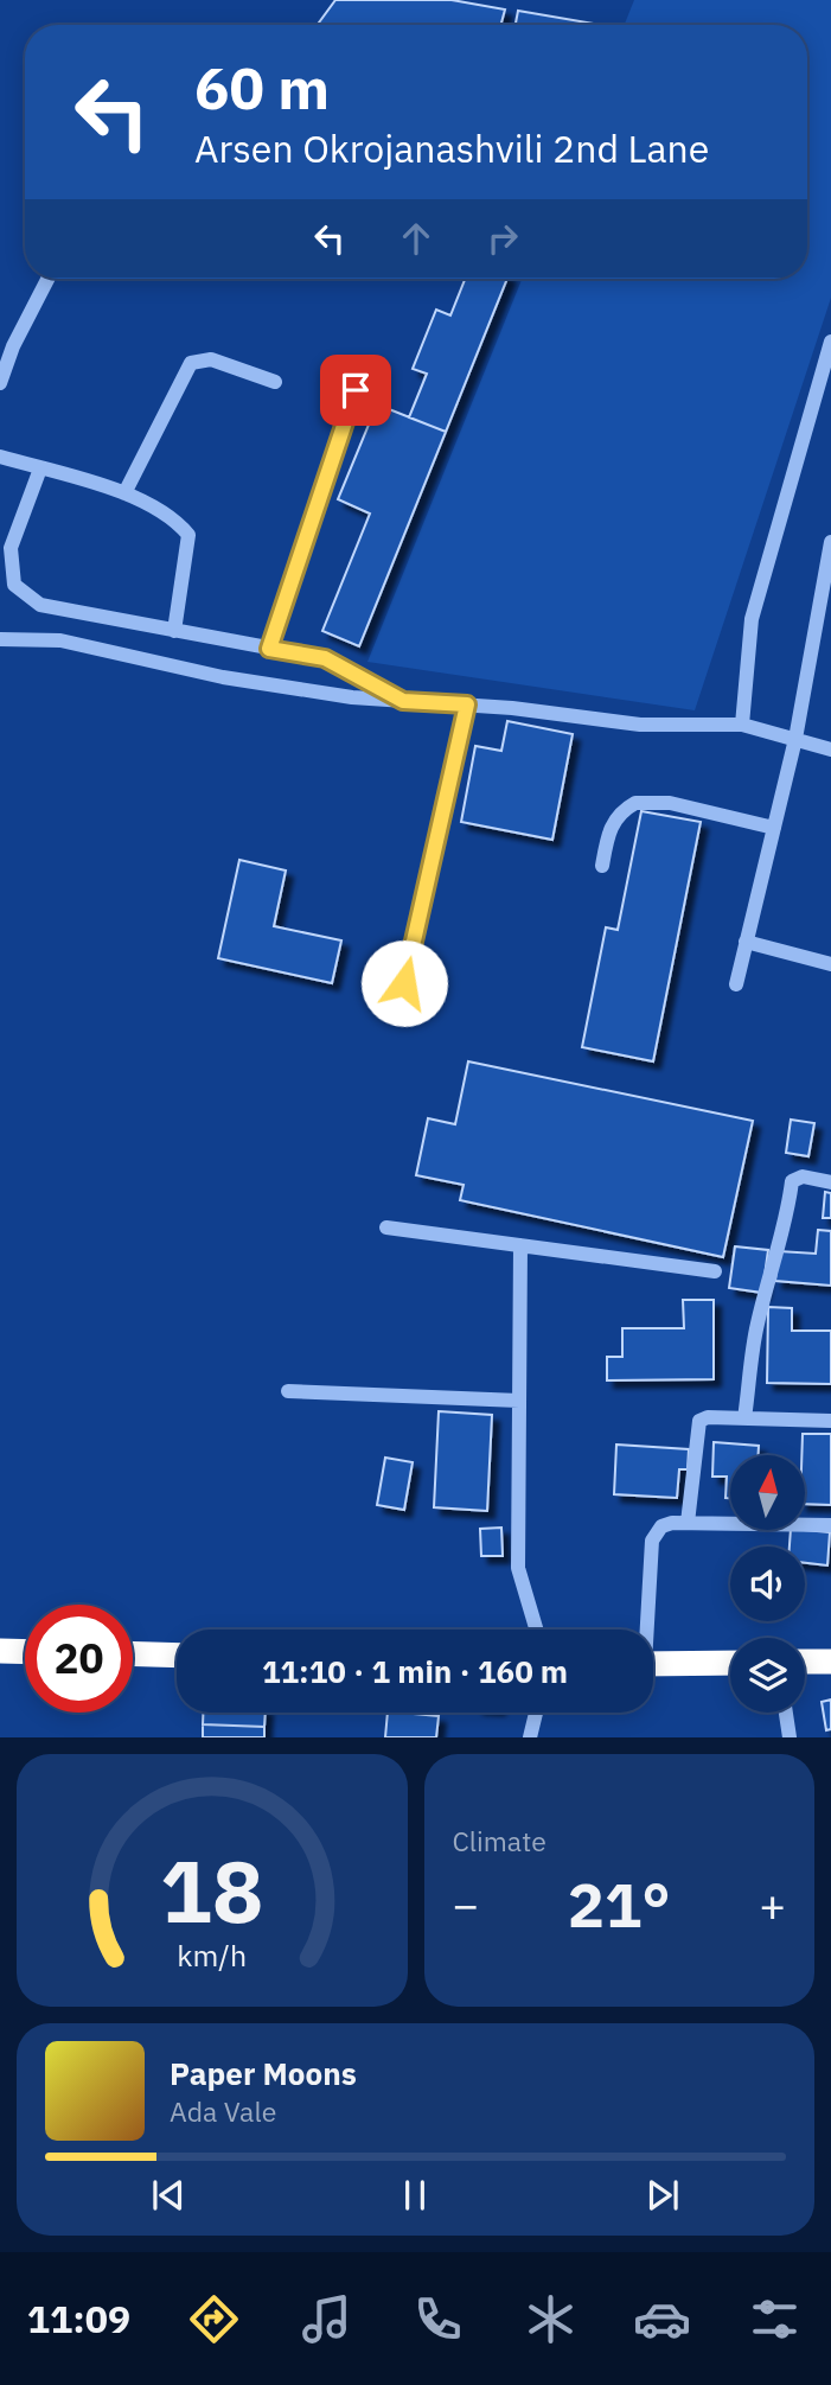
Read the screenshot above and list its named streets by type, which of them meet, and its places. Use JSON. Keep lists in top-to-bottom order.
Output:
{
  "north": "top",
  "page": {
    "turn": ["60 m", "Arsen Okrojanashvili 2nd Lane"],
    "limit": "20",
    "trip": "11:10 · 1 min · 160 m",
    "tile": "Climate",
    "heat": ["−", "21°", "+"],
    "song": ["Paper Moons", "Ada Vale"],
    "tabs": "11:09",
    "gauge": ["18", "km/h"]
  }
}
